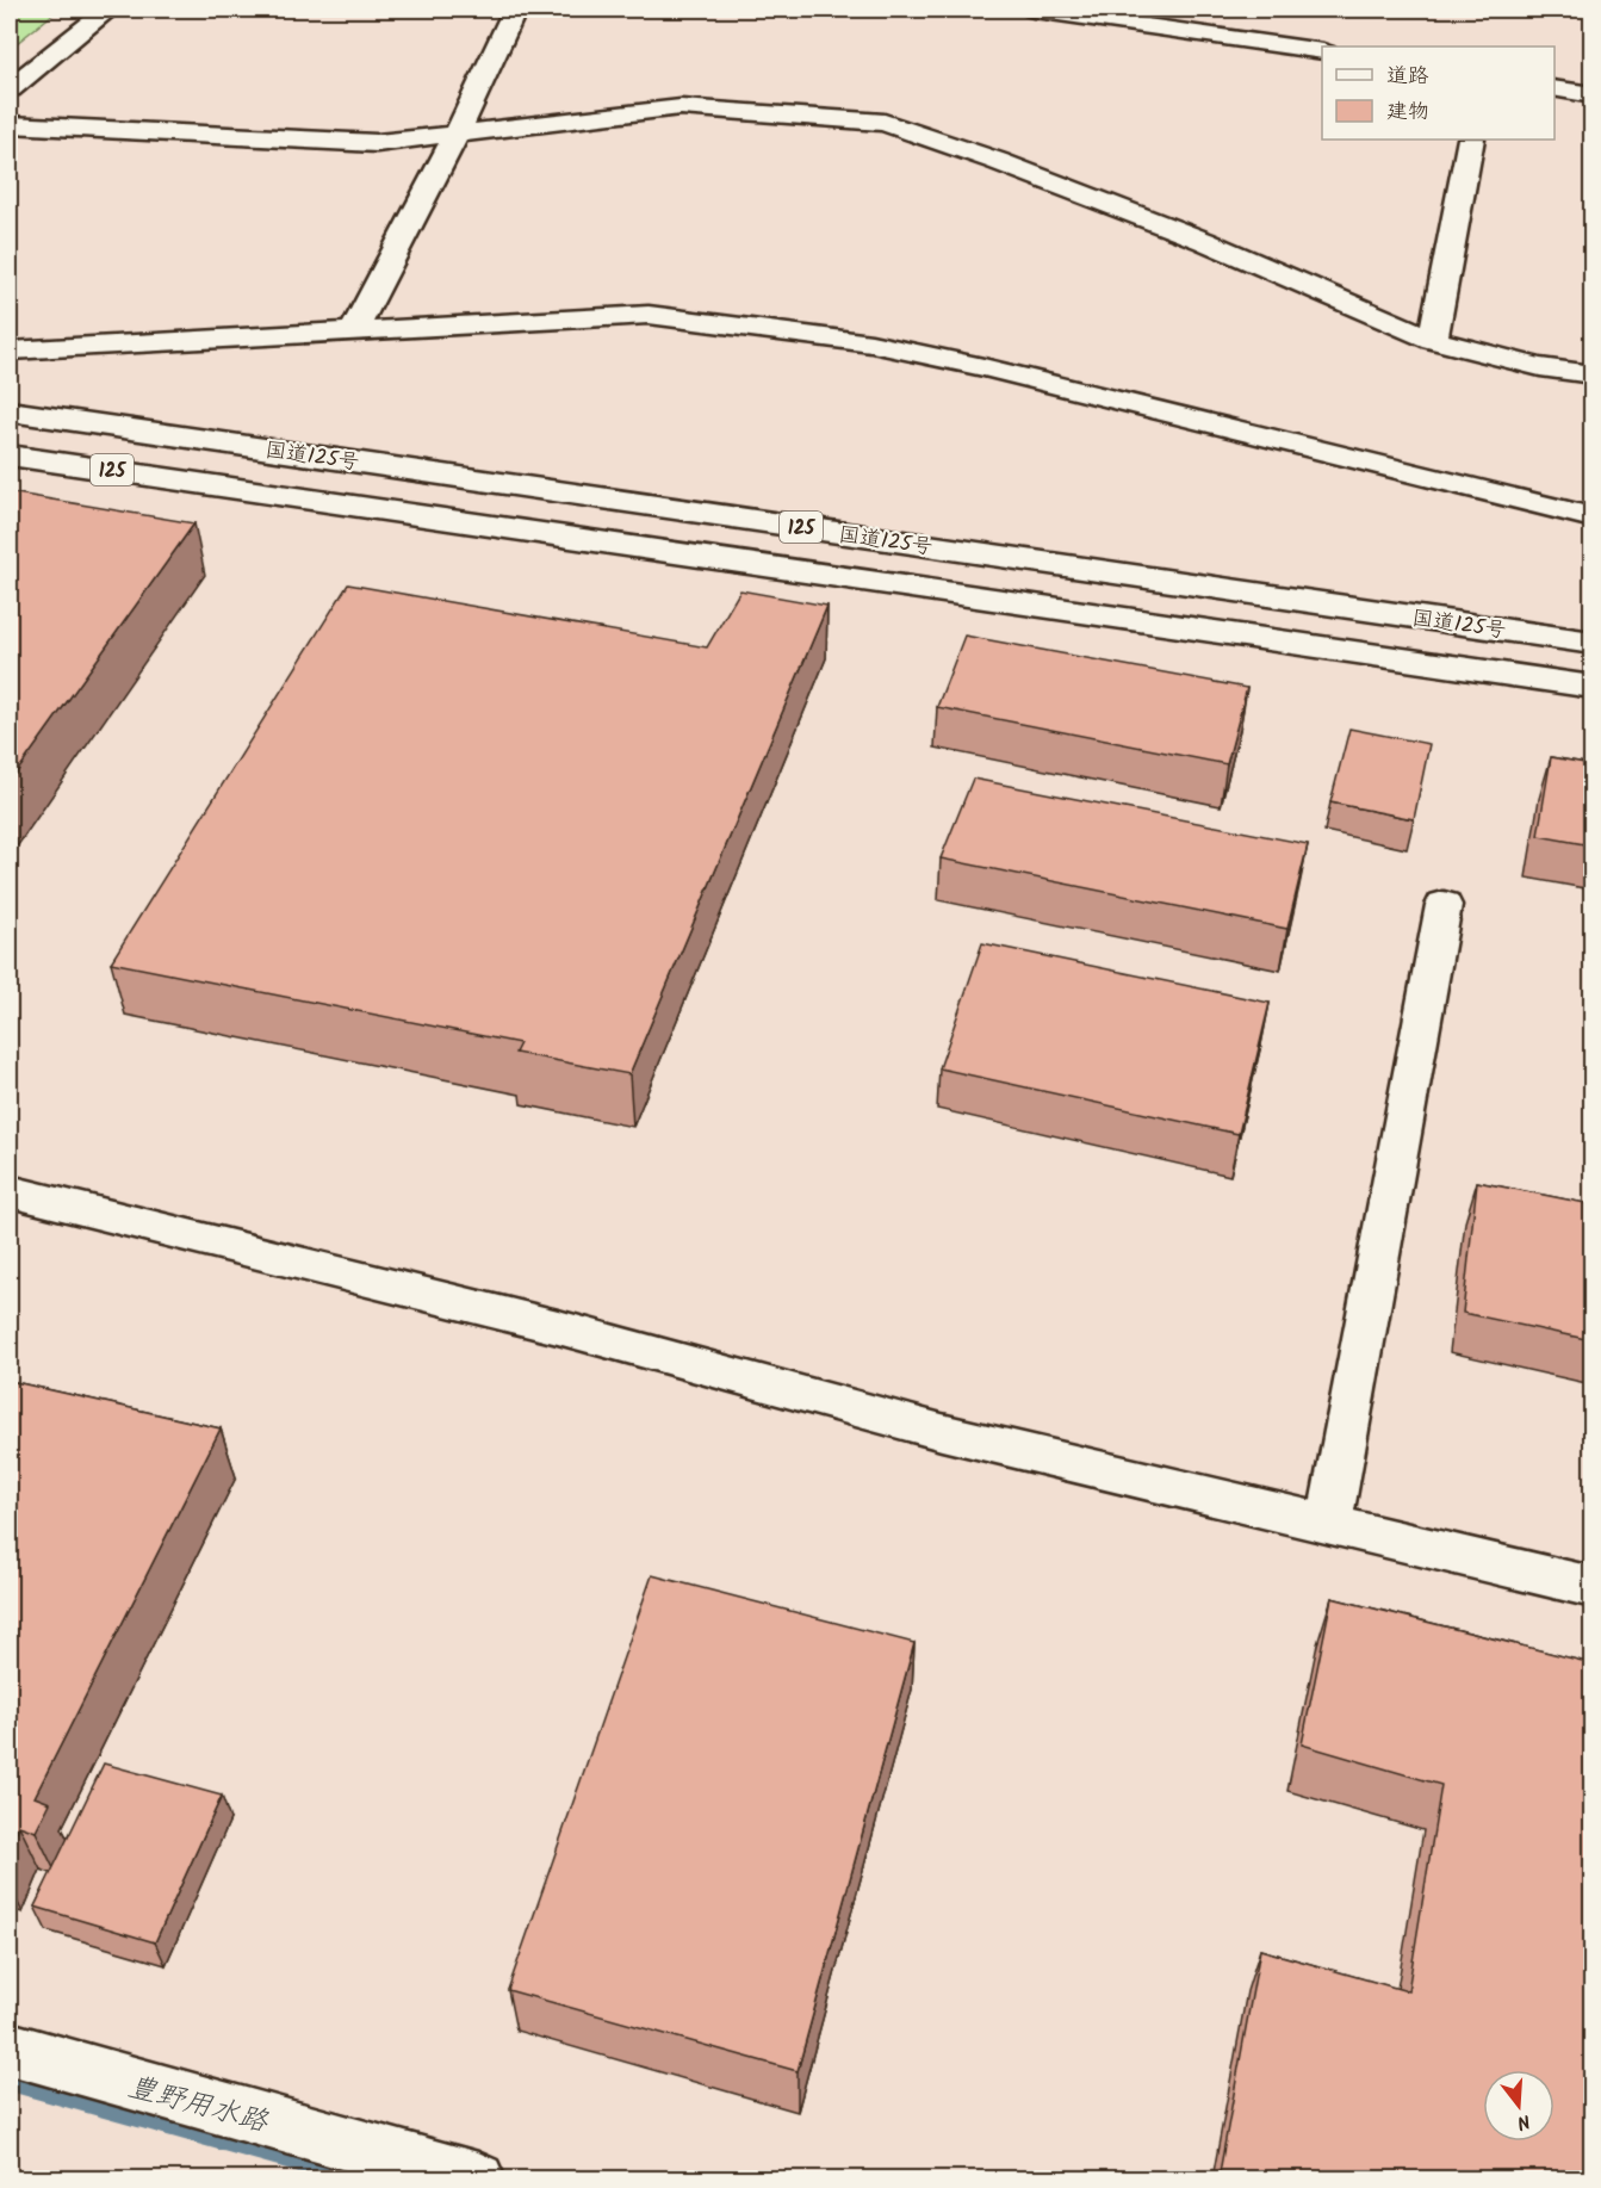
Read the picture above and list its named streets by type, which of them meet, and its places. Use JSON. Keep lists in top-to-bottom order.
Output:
{
  "streets": {
    "main road": ["国道125号", "125"]
  },
  "water": ["豊野用水路"],
  "legend": ["道路", "建物"],
  "north": "bottom"
}
